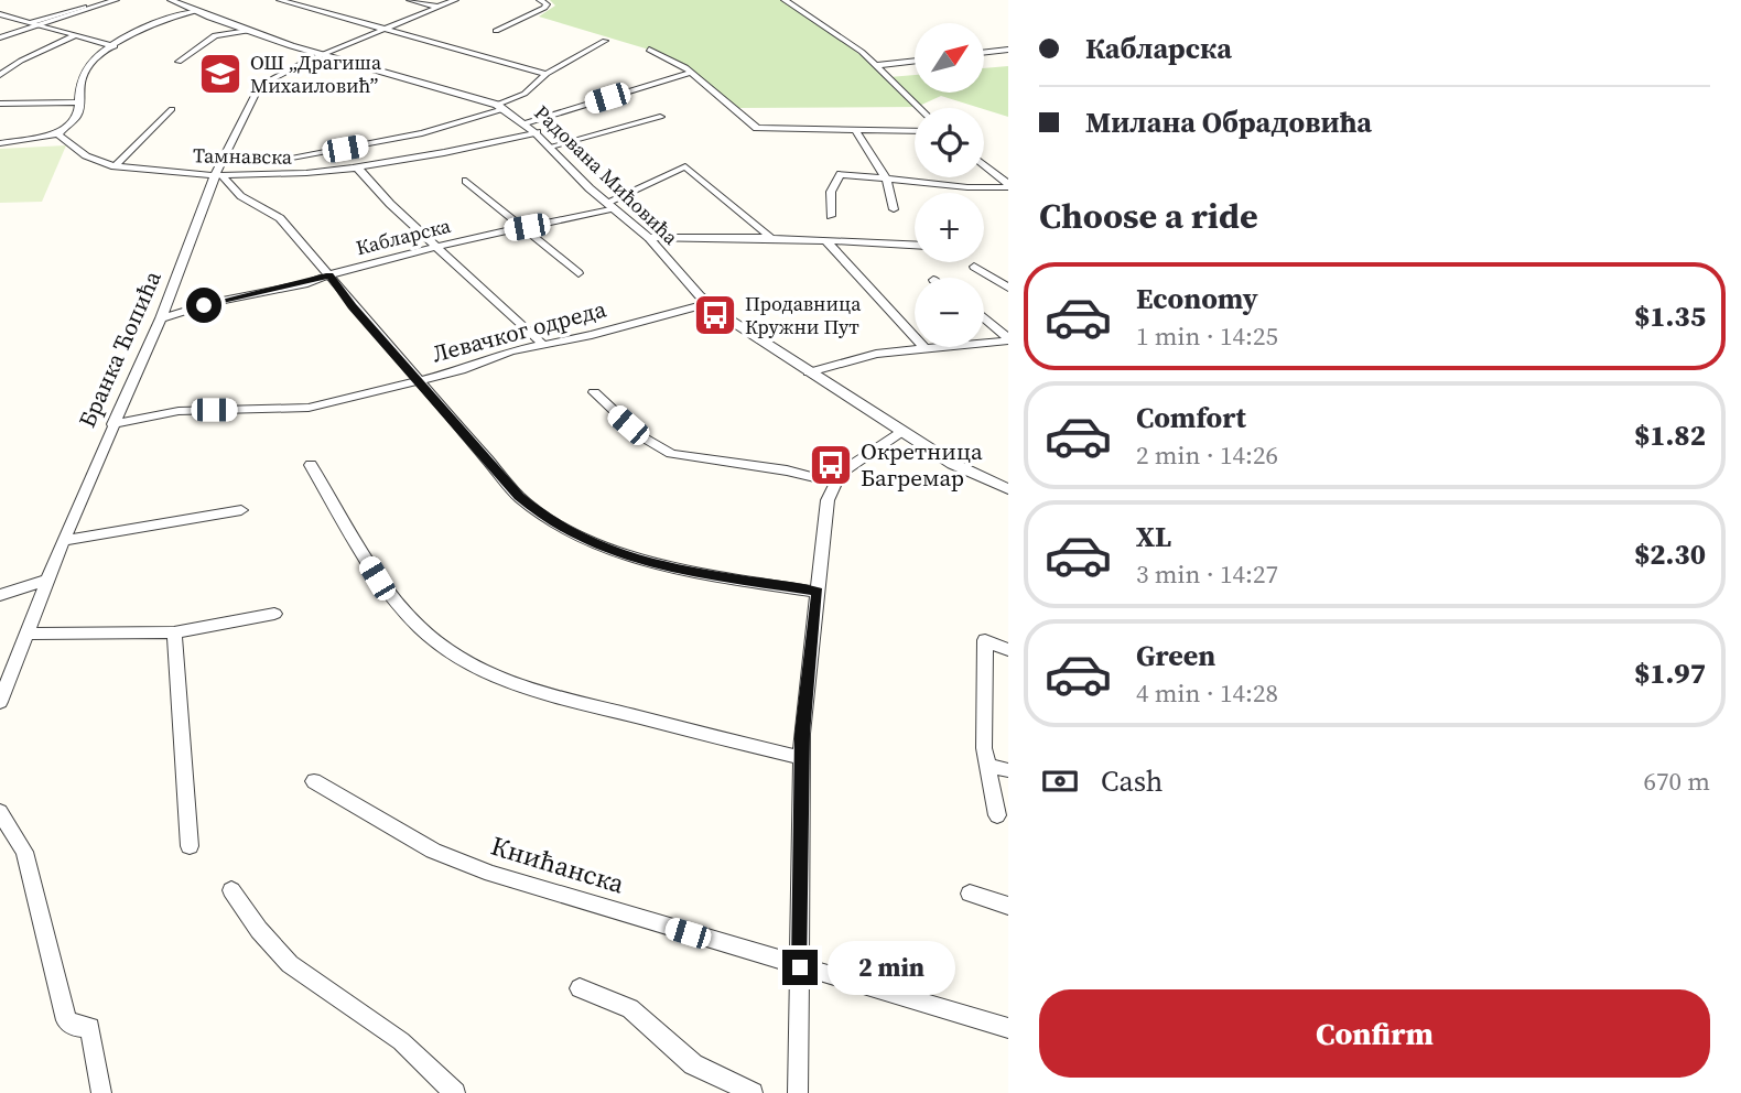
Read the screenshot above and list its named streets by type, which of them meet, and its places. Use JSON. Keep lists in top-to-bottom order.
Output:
{
  "streets": {
    "street": [
      "Тамнавска",
      "Радована Мићовића",
      "Кабларска",
      "Левачког одреда",
      "Бранка Ћопића",
      "Книћанска"
    ]
  },
  "crossings": [
    ["Тамнавска", "Радована Мићовића"],
    ["Тамнавска", "Бранка Ћопића"],
    ["Радована Мићовића", "Кабларска"],
    ["Радована Мићовића", "Левачког одреда"],
    ["Радована Мићовића", "Бранка Ћопића"],
    ["Кабларска", "Бранка Ћопића"],
    ["Левачког одреда", "Бранка Ћопића"]
  ],
  "places": {
    "school or university": ["ОШ „Драгиша Михаиловић”"],
    "bus stop": ["Продавница Кружни Пут", "Окретница Багремар"]
  },
  "north": "top right",
  "page": {
    "banner": ["Кабларска", "Милана Обрадовића"],
    "map_buttons": ["+", "−"],
    "heading": "Choose a ride",
    "list": [
      {
        "name": "Economy",
        "note": "1 min · 14:25",
        "value": "$1.35"
      },
      {
        "name": "Comfort",
        "note": "2 min · 14:26",
        "value": "$1.82"
      },
      {
        "name": "XL",
        "note": "3 min · 14:27",
        "value": "$2.30"
      },
      {
        "name": "Green",
        "note": "4 min · 14:28",
        "value": "$1.97"
      }
    ],
    "pay": ["Cash", "670 m"],
    "bubble": "2 min",
    "buttons": "Confirm"
  }
}
